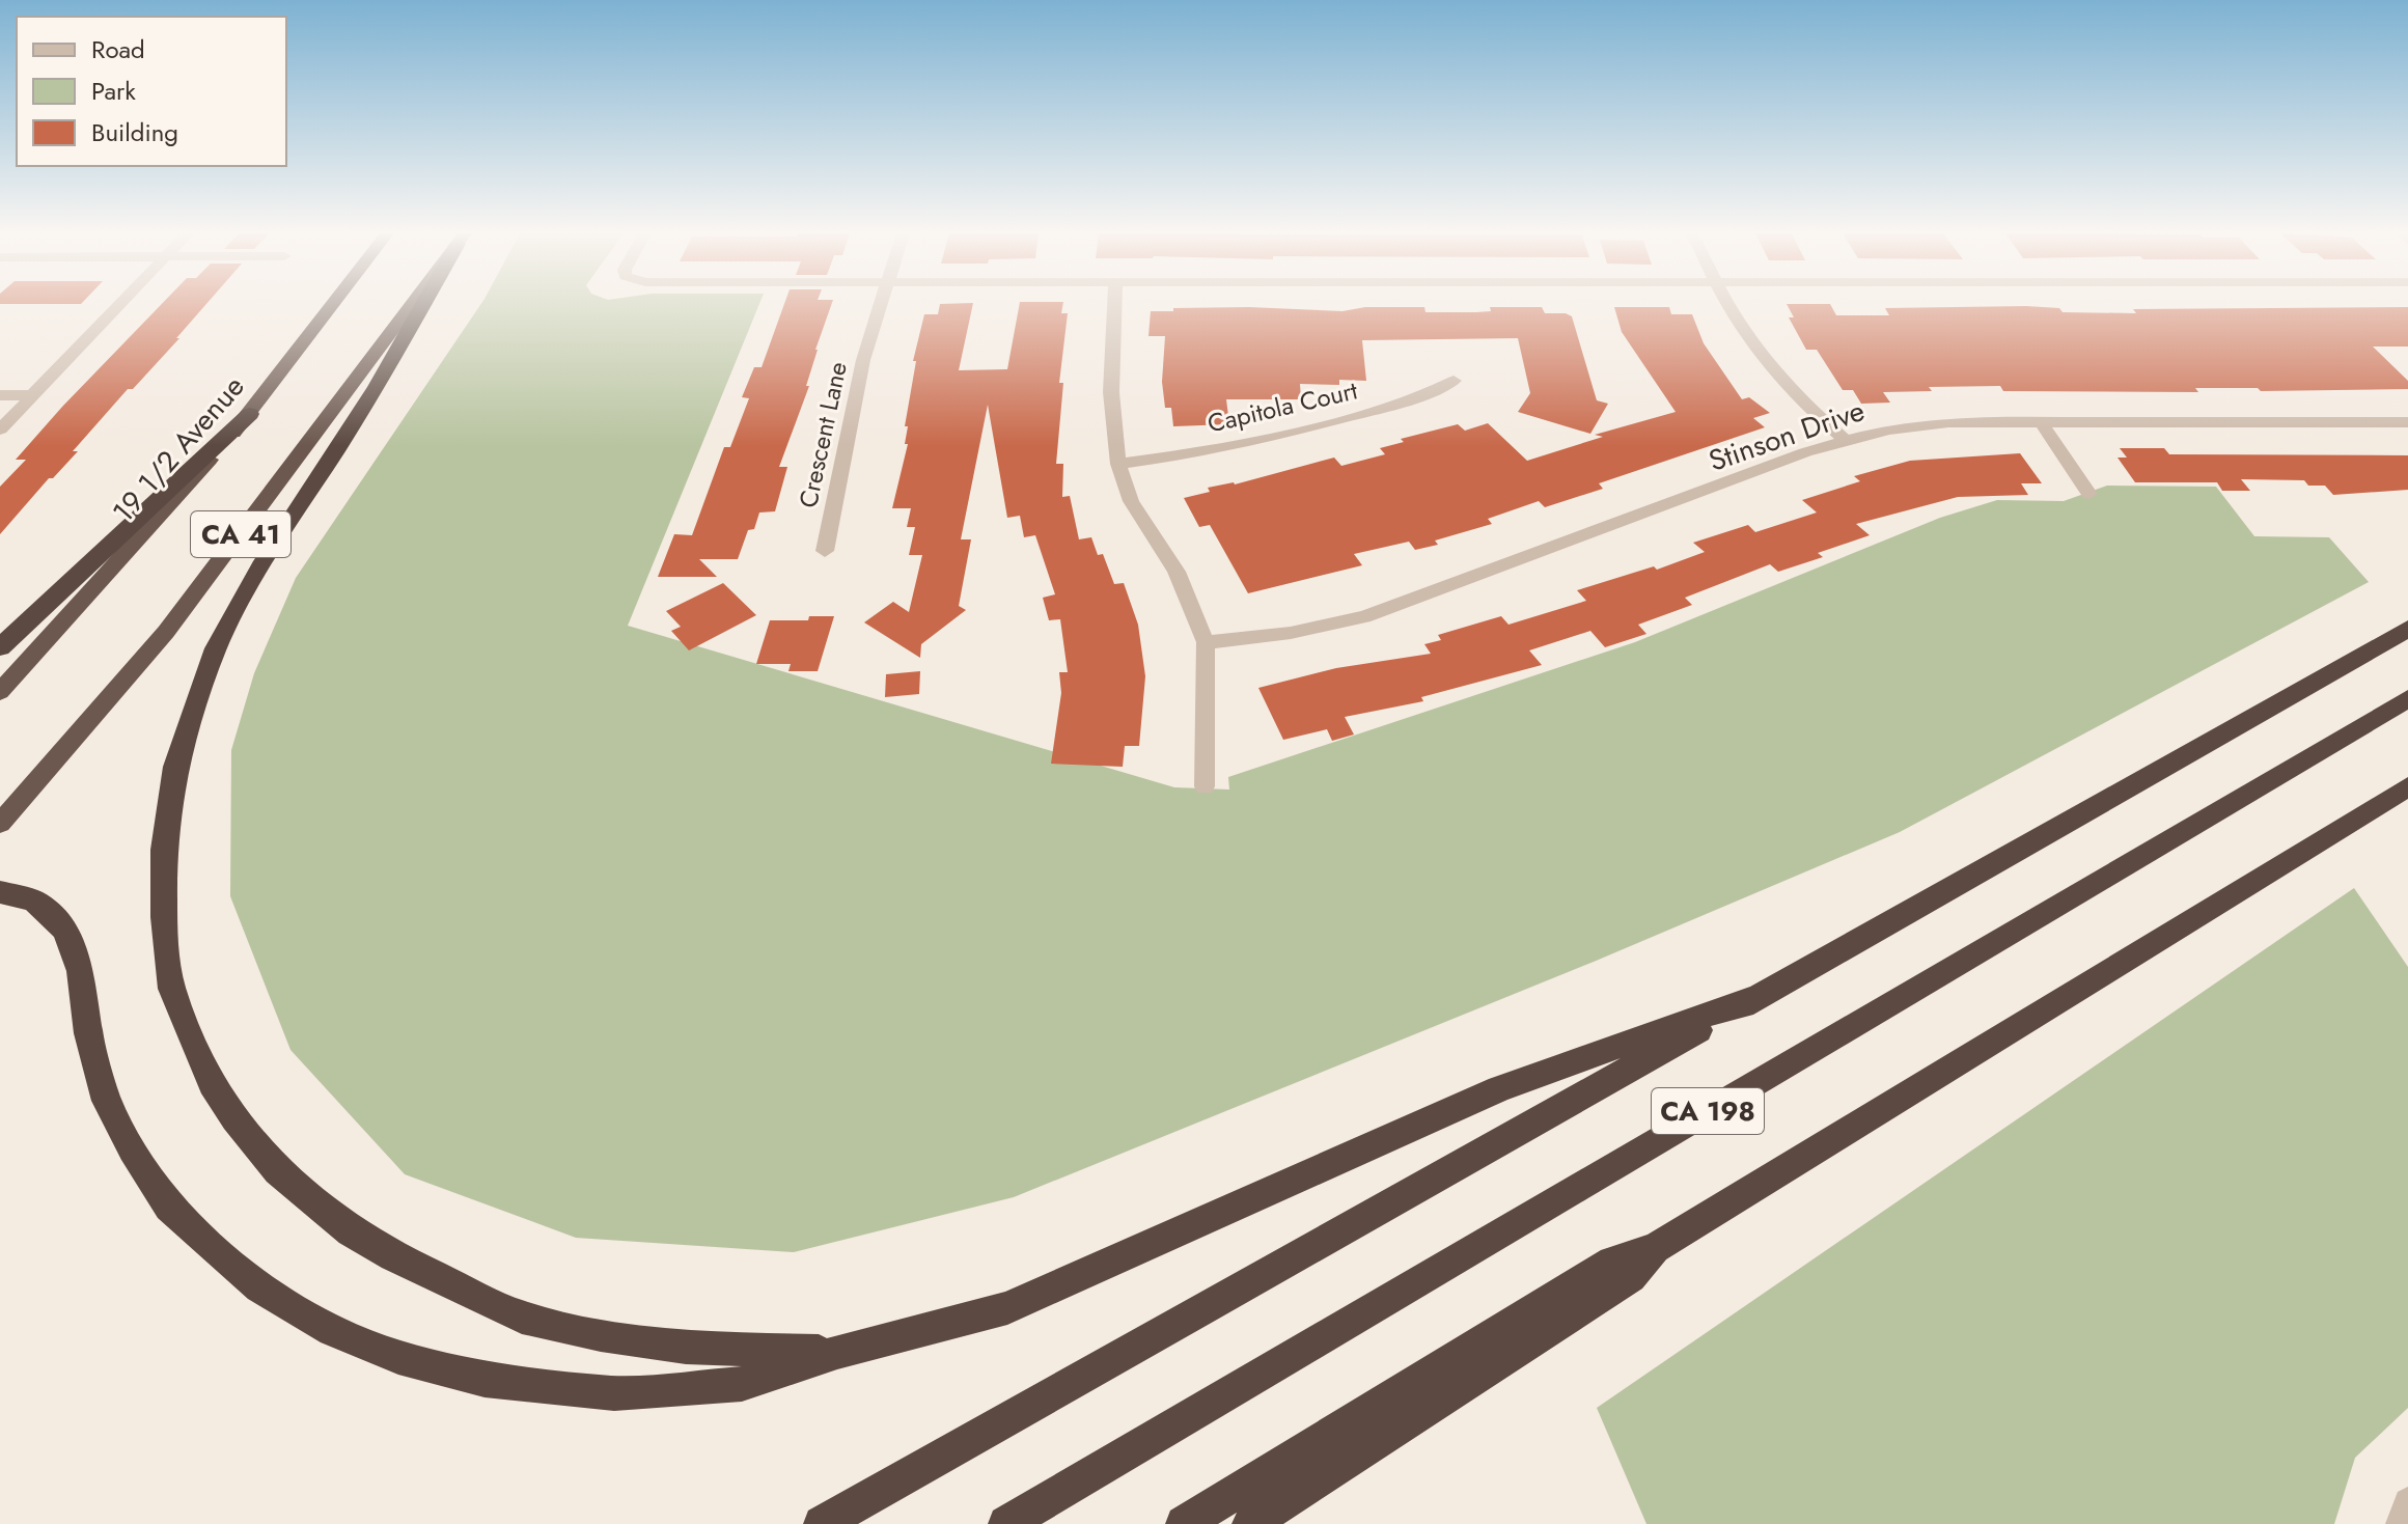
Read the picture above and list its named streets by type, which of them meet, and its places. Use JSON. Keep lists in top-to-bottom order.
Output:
{
  "streets": {
    "highway": ["19 1/2 Avenue", "CA 41", "CA 198"],
    "street": ["Capitola Court", "Crescent Lane", "Stinson Drive"]
  },
  "legend": ["Road", "Park", "Building"]
}
